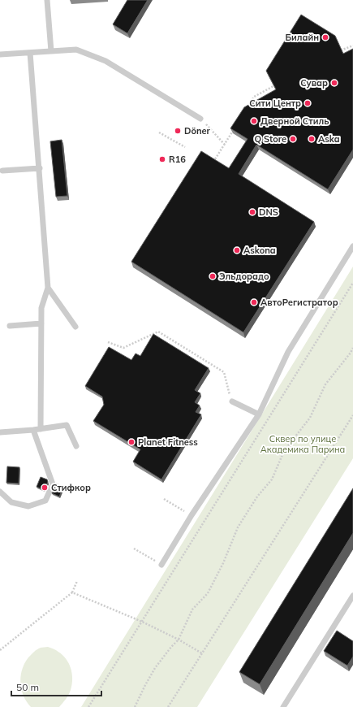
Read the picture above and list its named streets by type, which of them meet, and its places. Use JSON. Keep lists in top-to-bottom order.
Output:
{
  "parks": ["Сквер по улице Академика Парина"],
  "places": [
    "Билайн",
    "Сувар",
    "Сити Центр",
    "Дверной Стиль",
    "Döner",
    "Q Store",
    "Aska",
    "R16",
    "DNS",
    "Askona",
    "Эльдорадо",
    "АвтоРегистратор",
    "Planet Fitness",
    "Стифкор"
  ],
  "scale_bar": "50 m"
}
